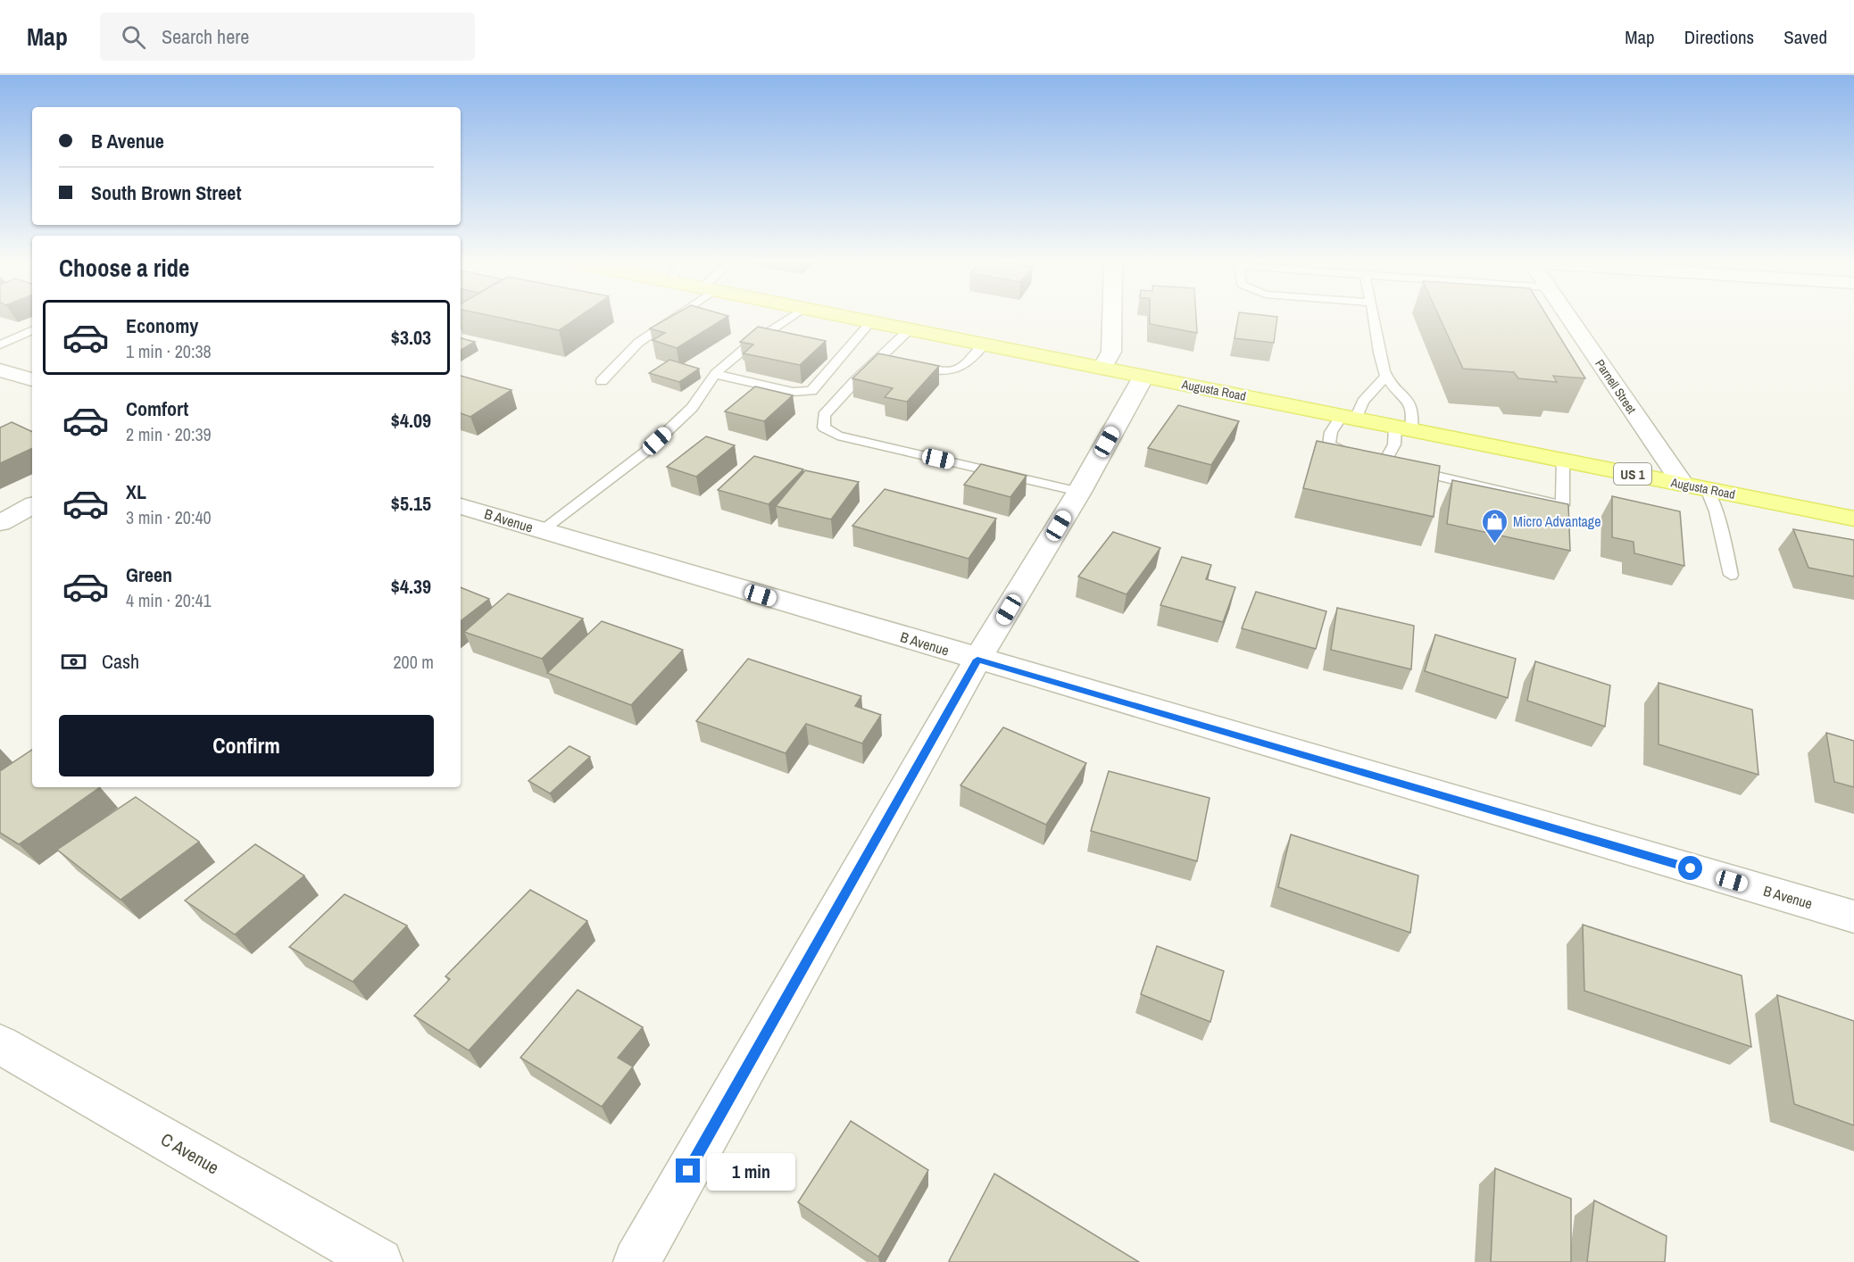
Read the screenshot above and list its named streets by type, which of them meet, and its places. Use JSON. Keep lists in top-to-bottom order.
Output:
{
  "streets": {
    "main road": ["Augusta Road", "US 1"],
    "street": ["Parnell Street", "B Avenue", "C Avenue"]
  },
  "crossings": [
    ["Parnell Street", "Augusta Road"]
  ],
  "places": {
    "shop": ["Micro Advantage"]
  },
  "page": {
    "header": "Map",
    "search": "Search here",
    "nav": ["Map", "Directions", "Saved"],
    "banner": ["B Avenue", "South Brown Street"],
    "heading": "Choose a ride",
    "list": [
      {
        "name": "Economy",
        "note": "1 min · 20:38",
        "value": "$3.03"
      },
      {
        "name": "Comfort",
        "note": "2 min · 20:39",
        "value": "$4.09"
      },
      {
        "name": "XL",
        "note": "3 min · 20:40",
        "value": "$5.15"
      },
      {
        "name": "Green",
        "note": "4 min · 20:41",
        "value": "$4.39"
      }
    ],
    "pay": ["Cash", "200 m"],
    "buttons": "Confirm",
    "bubble": "1 min"
  }
}
